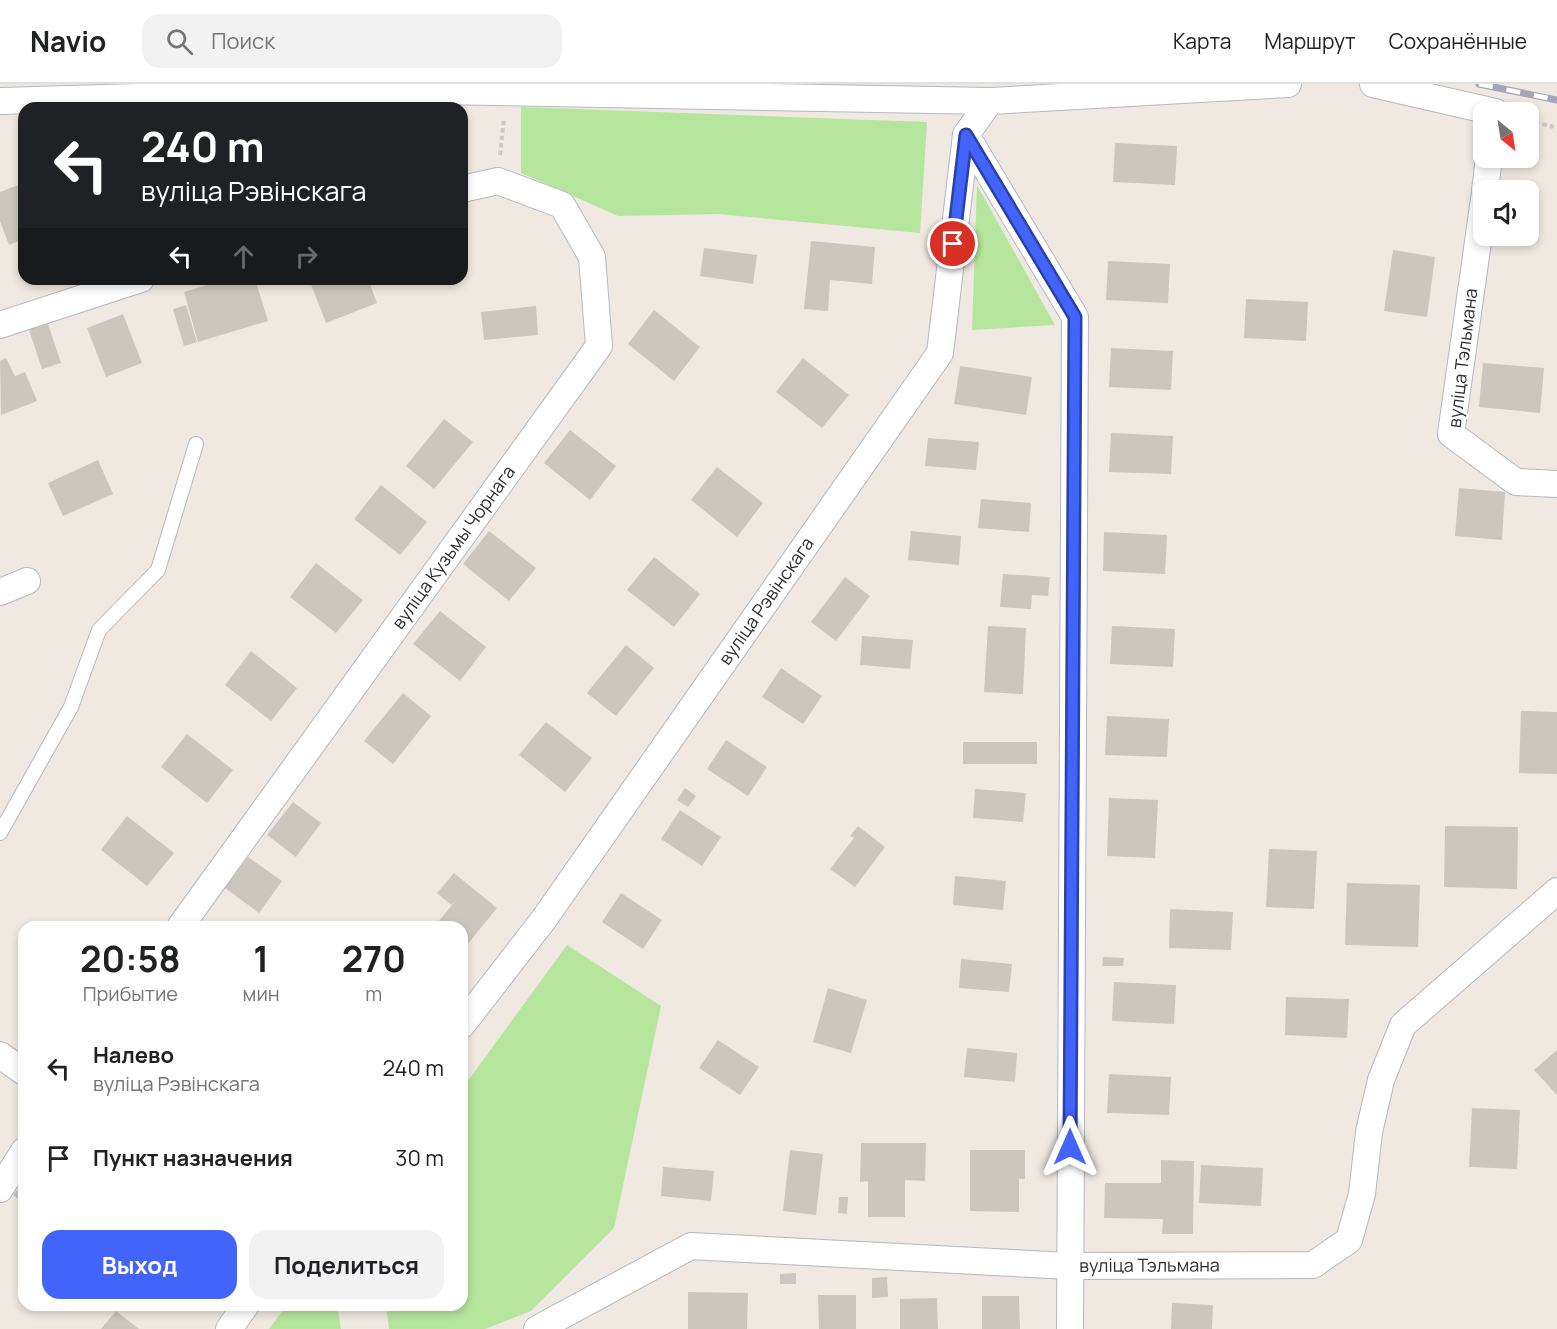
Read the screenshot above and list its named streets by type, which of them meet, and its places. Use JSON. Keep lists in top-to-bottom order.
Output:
{
  "streets": {
    "street": ["вуліца Тэльмана", "вуліца Кузьмы Чорнага", "вуліца Рэвінскага"]
  },
  "north": "bottom right",
  "page": {
    "header": "Navio",
    "search": "Поиск",
    "nav": ["Карта", "Маршрут", "Сохранённые"],
    "turn": ["240 m", "вуліца Рэвінскага"],
    "eta": [
      "20:58",
      "Прибытие",
      "1",
      "мин",
      "270",
      "m"
    ],
    "list": [
      {
        "name": "Налево",
        "note": "вуліца Рэвінскага",
        "value": "240 m"
      },
      {
        "name": "Пункт назначения",
        "value": "30 m"
      }
    ],
    "buttons": ["Выход", "Поделиться"]
  }
}
